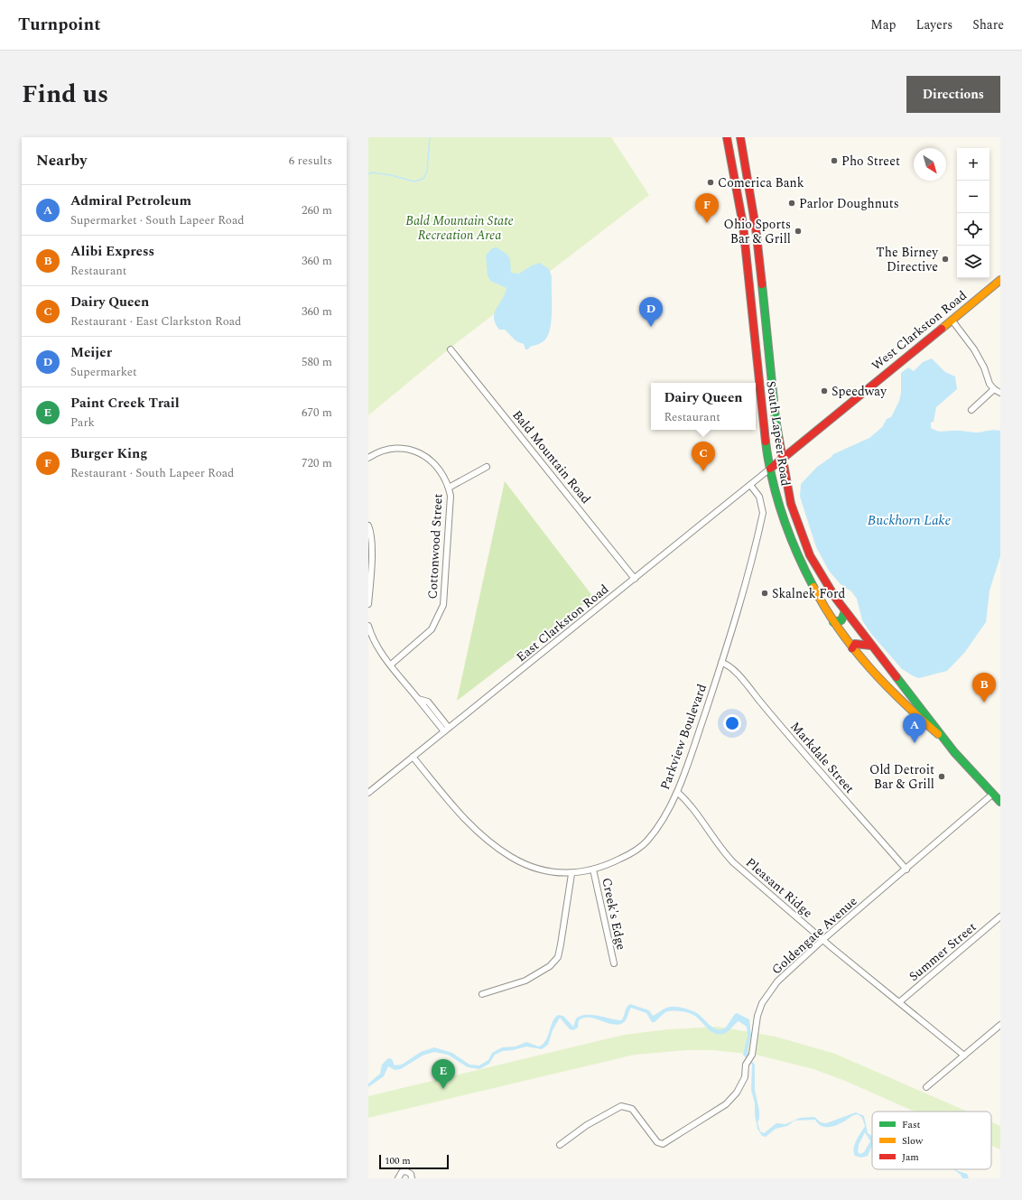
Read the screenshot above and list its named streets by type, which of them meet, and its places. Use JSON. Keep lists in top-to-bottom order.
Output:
{
  "streets": {
    "main road": ["West Clarkston Road", "South Lapeer Road"],
    "street": [
      "Bald Mountain Road",
      "Cottonwood Street",
      "East Clarkston Road",
      "Parkview Boulevard",
      "Markdale Street",
      "Pleasant Ridge",
      "Creek's Edge",
      "Goldengate Avenue",
      "Summer Street"
    ]
  },
  "crossings": [
    ["West Clarkston Road", "South Lapeer Road"],
    ["West Clarkston Road", "East Clarkston Road"],
    ["South Lapeer Road", "East Clarkston Road"],
    ["South Lapeer Road", "Goldengate Avenue"],
    ["Bald Mountain Road", "East Clarkston Road"],
    ["East Clarkston Road", "Parkview Boulevard"],
    ["Parkview Boulevard", "Markdale Street"],
    ["Parkview Boulevard", "Pleasant Ridge"],
    ["Parkview Boulevard", "Creek's Edge"],
    ["Markdale Street", "Goldengate Avenue"],
    ["Pleasant Ridge", "Goldengate Avenue"],
    ["Pleasant Ridge", "Summer Street"]
  ],
  "water": ["Buckhorn Lake"],
  "parks": ["Bald Mountain State Recreation Area"],
  "places": [
    "Pho Street",
    "Comerica Bank",
    "Parlor Doughnuts",
    "Ohio Sports Bar & Grill",
    "The Birney Directive",
    "Speedway",
    "Skalnek Ford",
    "Old Detroit Bar & Grill"
  ],
  "legend": ["Fast", "Slow", "Jam"],
  "scale_bar": "100 m",
  "north": "bottom right",
  "page": {
    "header": "Turnpoint",
    "nav": ["Map", "Layers", "Share"],
    "title": "Find us",
    "buttons": "Directions",
    "heading": ["Nearby", "6 results"],
    "map_buttons": ["+", "−"],
    "list": [
      {
        "mark": "A",
        "name": "Admiral Petroleum",
        "note": "Supermarket · South Lapeer Road",
        "value": "260 m"
      },
      {
        "mark": "B",
        "name": "Alibi Express",
        "note": "Restaurant",
        "value": "360 m"
      },
      {
        "mark": "C",
        "name": "Dairy Queen",
        "note": "Restaurant · East Clarkston Road",
        "value": "360 m"
      },
      {
        "mark": "D",
        "name": "Meijer",
        "note": "Supermarket",
        "value": "580 m"
      },
      {
        "mark": "E",
        "name": "Paint Creek Trail",
        "note": "Park",
        "value": "670 m"
      },
      {
        "mark": "F",
        "name": "Burger King",
        "note": "Restaurant · South Lapeer Road",
        "value": "720 m"
      }
    ],
    "pins": [
      "F",
      "D",
      "C",
      "B",
      "A",
      "E"
    ],
    "popup": ["Dairy Queen", "Restaurant"],
    "scale": "100 m"
  }
}
